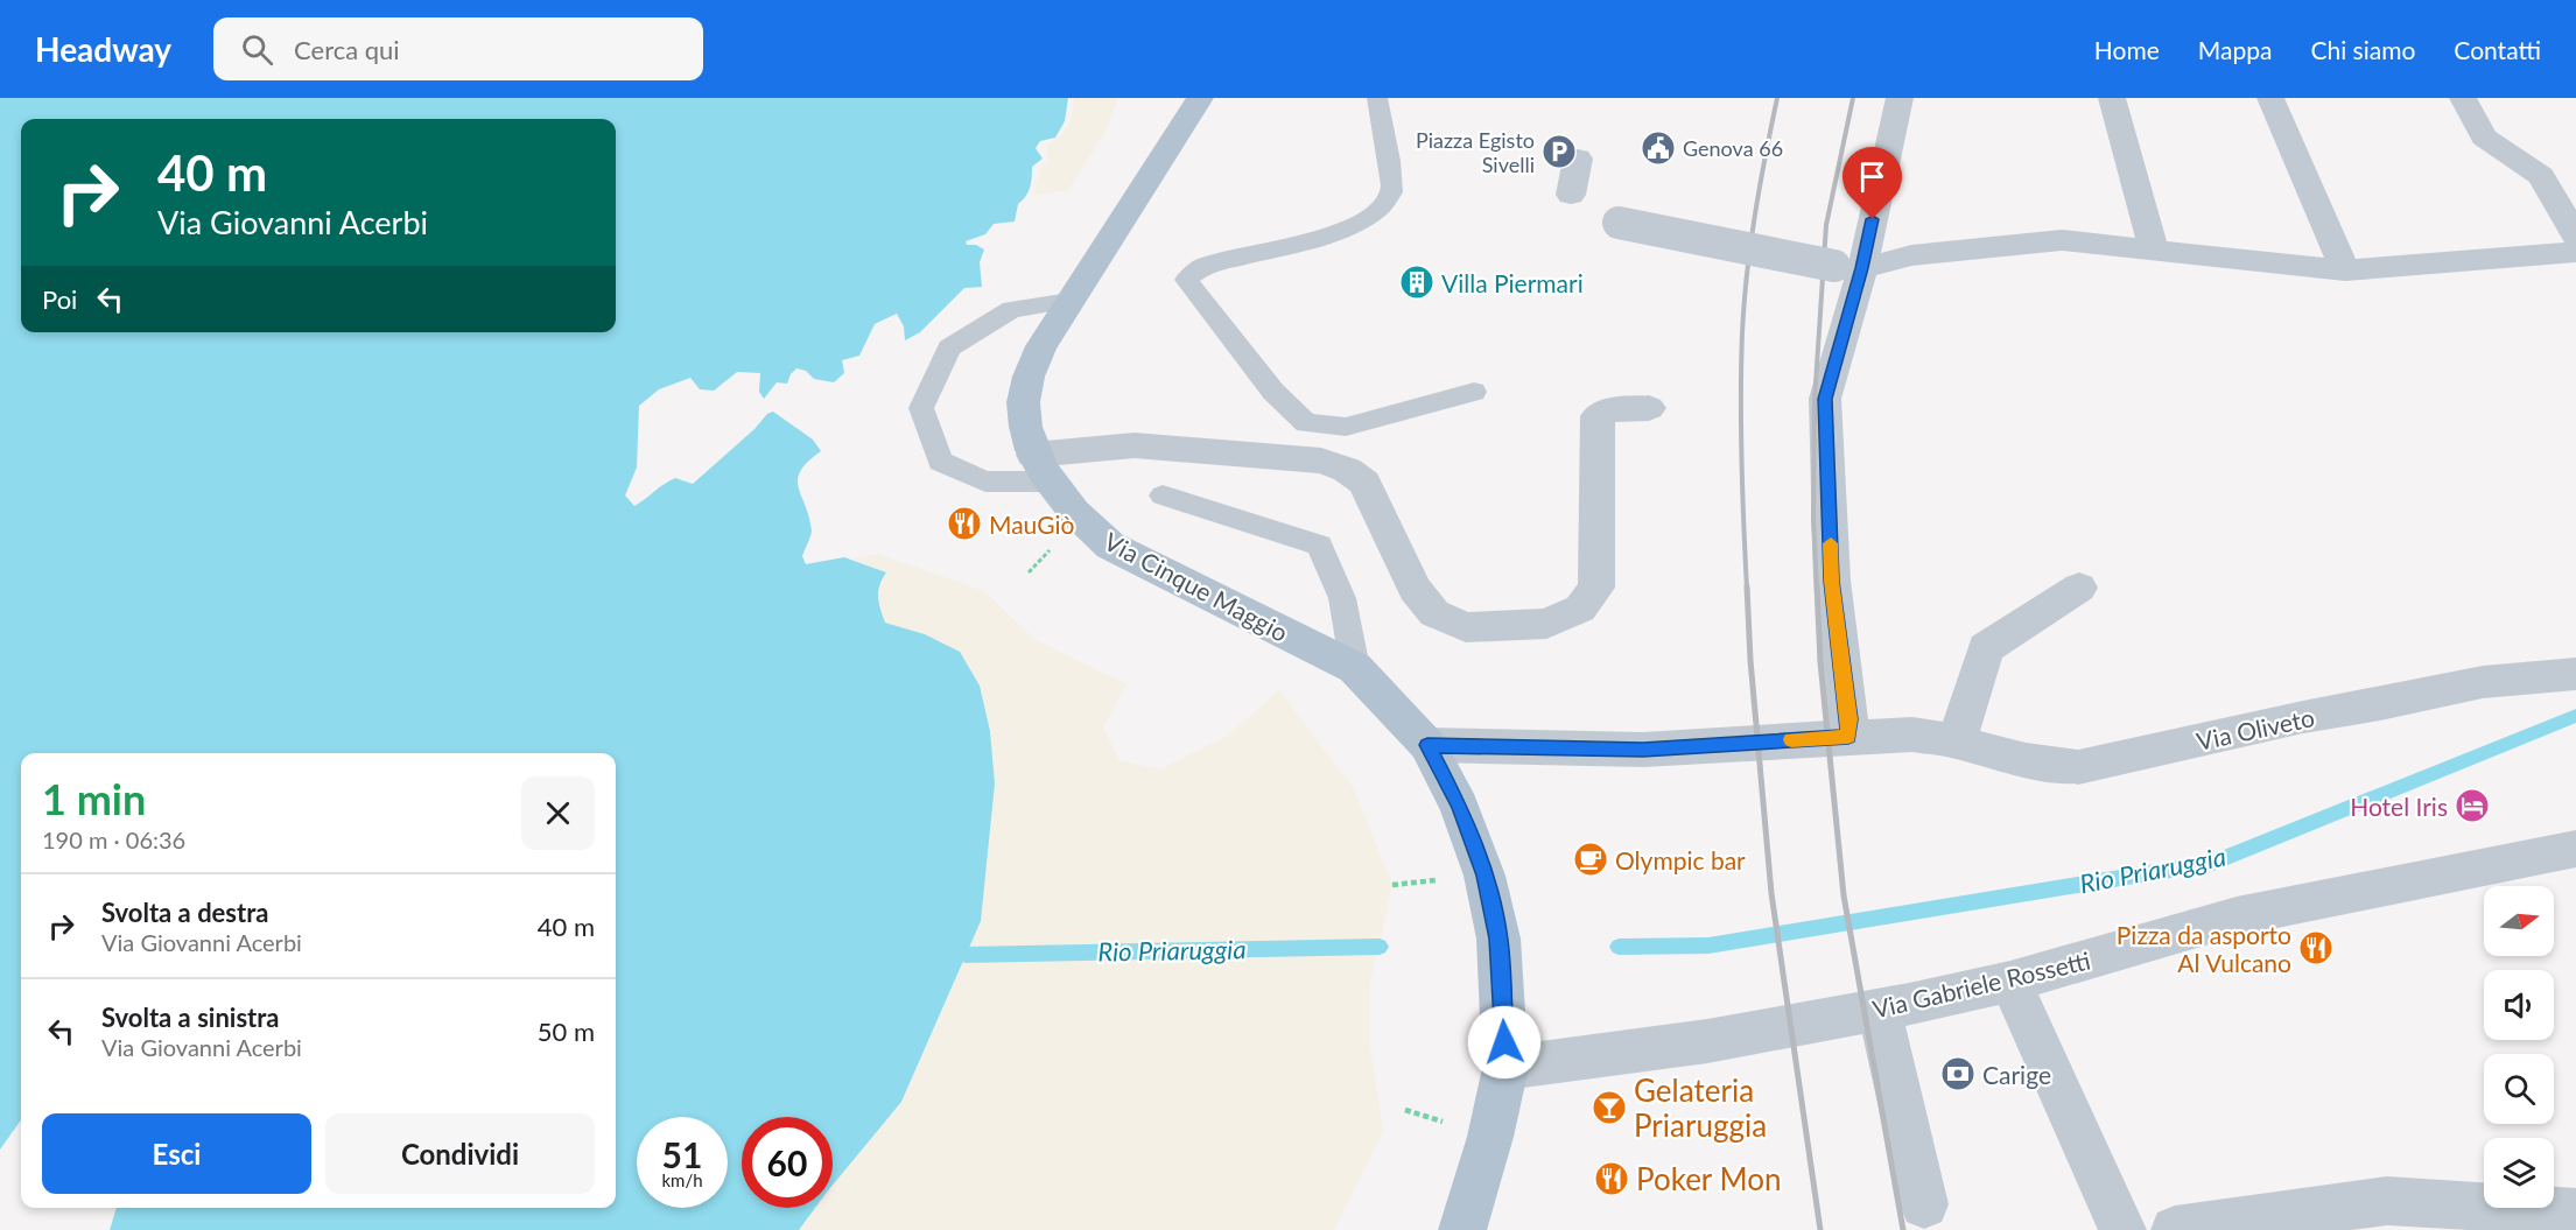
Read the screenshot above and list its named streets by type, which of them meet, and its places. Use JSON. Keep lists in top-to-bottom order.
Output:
{
  "streets": {
    "main road": ["Via Cinque Maggio"],
    "street": ["Via Oliveto", "Via Gabriele Rossetti"]
  },
  "crossings": [
    ["Via Cinque Maggio", "Via Oliveto"],
    ["Via Cinque Maggio", "Via Gabriele Rossetti"]
  ],
  "water": ["Rio Priaruggia"],
  "places": {
    "public building": ["Genova 66"],
    "parking": ["Piazza Egisto Sivelli"],
    "building": ["Villa Piermari"],
    "restaurant": ["MauGiò", "Pizza da asporto Al Vulcano", "Poker Mon"],
    "hotel": ["Hotel Iris"],
    "cafe": ["Olympic bar"],
    "bank": ["Carige"],
    "bar": ["Gelateria Priaruggia"]
  },
  "north": "right",
  "page": {
    "header": "Headway",
    "search": "Cerca qui",
    "nav": [
      "Home",
      "Mappa",
      "Chi siamo",
      "Contatti"
    ],
    "turn": ["40 m", "Via Giovanni Acerbi"],
    "then": "Poi",
    "heading": ["1 min", "190 m · 06:36"],
    "list": [
      {
        "name": "Svolta a destra",
        "note": "Via Giovanni Acerbi",
        "value": "40 m"
      },
      {
        "name": "Svolta a sinistra",
        "note": "Via Giovanni Acerbi",
        "value": "50 m"
      }
    ],
    "buttons": ["Esci", "Condividi"],
    "speed": "51 km/h",
    "limit": "60"
  }
}
